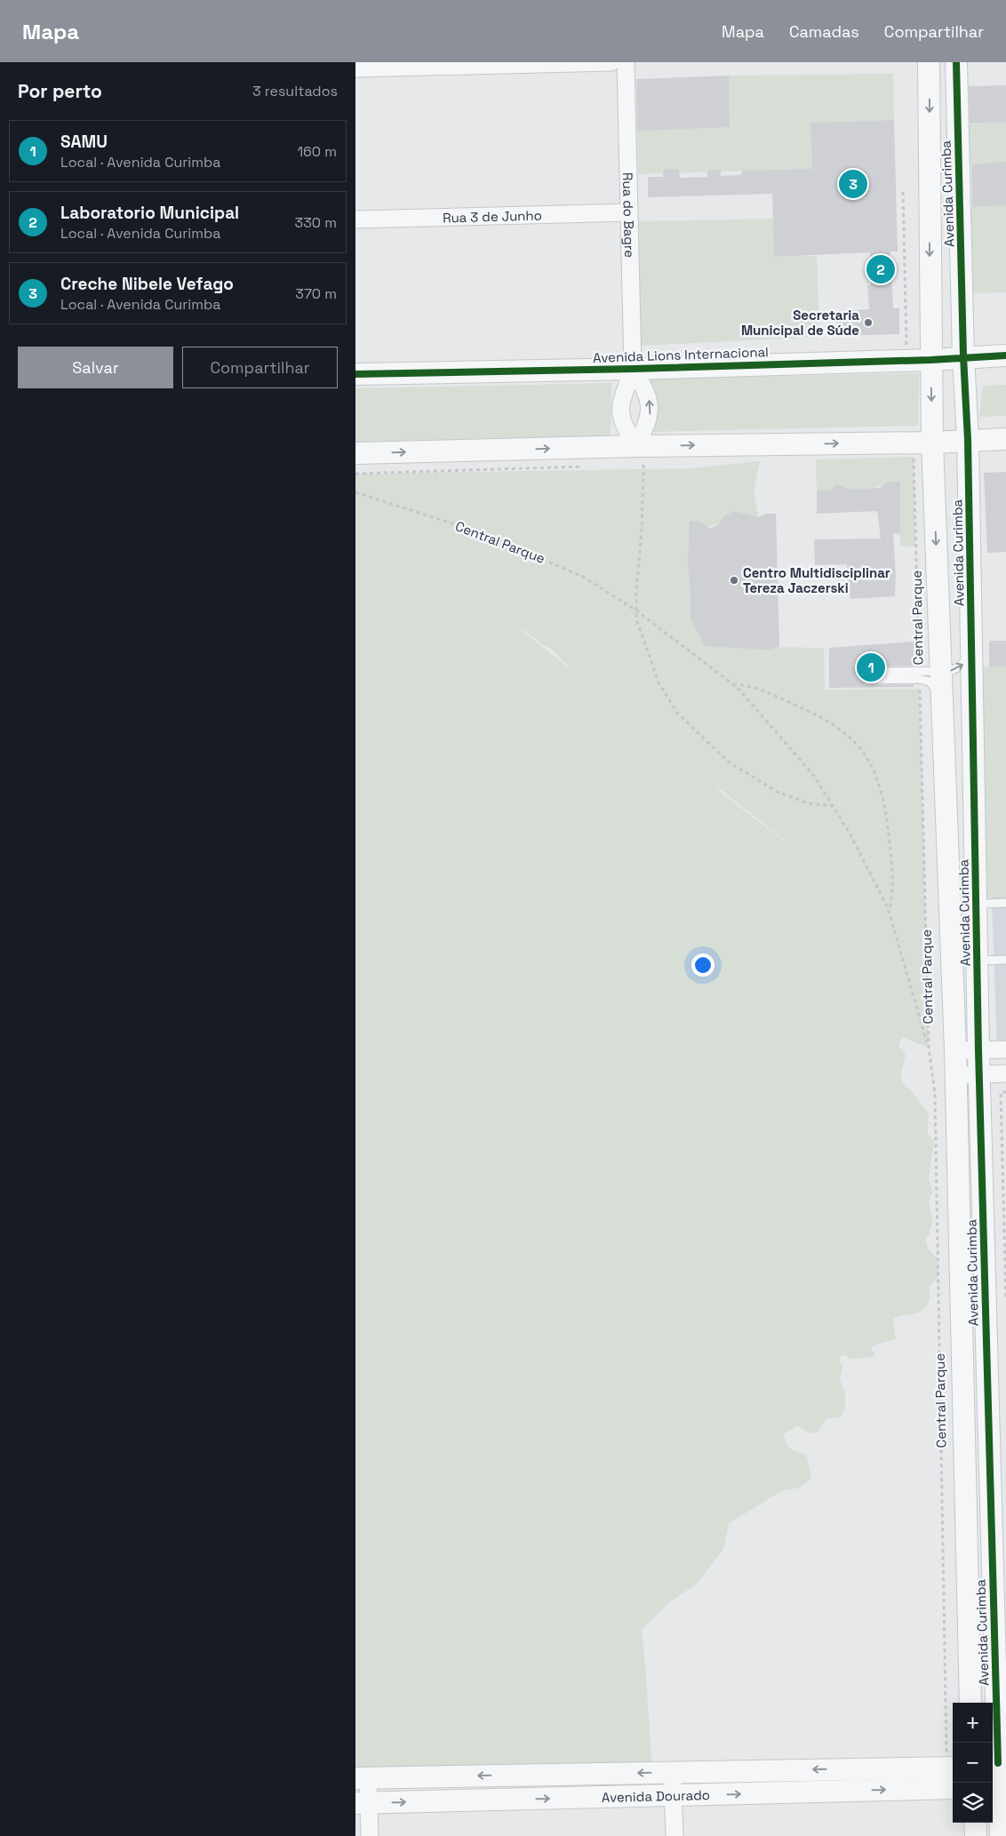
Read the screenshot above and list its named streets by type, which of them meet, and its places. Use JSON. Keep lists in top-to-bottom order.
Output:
{
  "streets": {
    "street": [
      "Avenida Curimba",
      "Rua 3 de Junho",
      "Rua do Bagre",
      "Avenida Lions Internacional",
      "Avenida Dourado"
    ],
    "path": ["Central Parque"]
  },
  "crossings": [
    ["Avenida Curimba", "Avenida Lions Internacional"],
    ["Rua 3 de Junho", "Rua do Bagre"],
    ["Rua do Bagre", "Avenida Lions Internacional"],
    ["Central Parque", "Avenida Dourado"]
  ],
  "places": ["Secretaria Municipal de Súde", "Centro Multidisciplinar Tereza Jaczerski"],
  "page": {
    "header": "Mapa",
    "nav": ["Mapa", "Camadas", "Compartilhar"],
    "heading": ["Por perto", "3 resultados"],
    "list": [
      {
        "mark": "1",
        "name": "SAMU",
        "note": "Local · Avenida Curimba",
        "value": "160 m"
      },
      {
        "mark": "2",
        "name": "Laboratorio Municipal",
        "note": "Local · Avenida Curimba",
        "value": "330 m"
      },
      {
        "mark": "3",
        "name": "Creche Nibele Vefago",
        "note": "Local · Avenida Curimba",
        "value": "370 m"
      }
    ],
    "pins": ["3", "2", "1"],
    "buttons": ["Salvar", "Compartilhar"],
    "map_buttons": ["+", "−"]
  }
}
